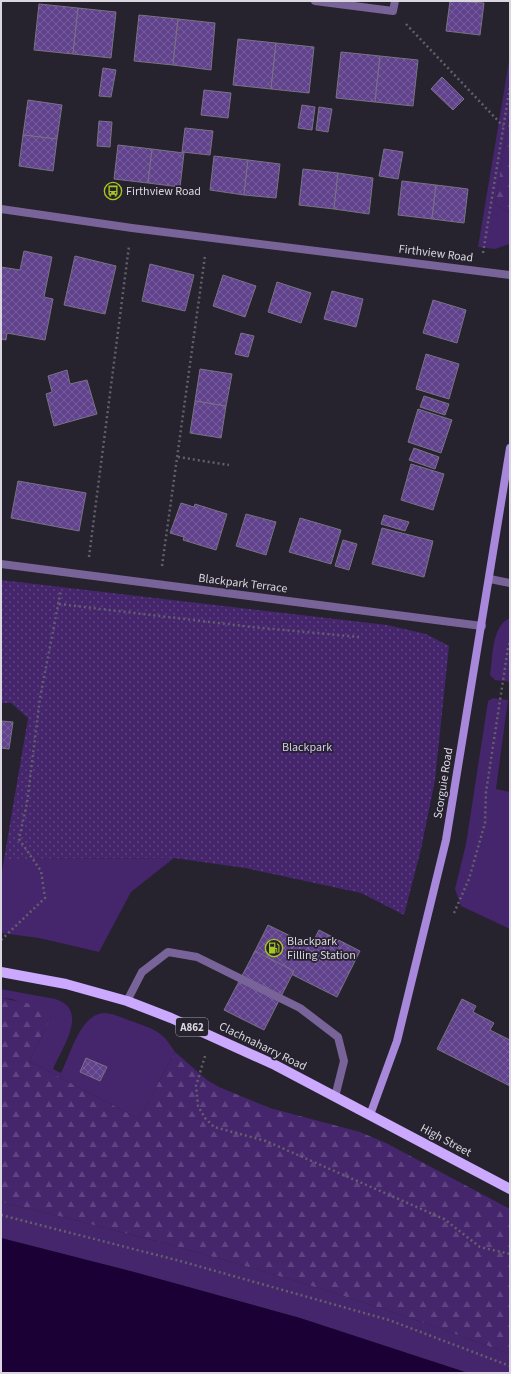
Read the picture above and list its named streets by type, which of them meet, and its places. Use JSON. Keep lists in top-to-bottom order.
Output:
{
  "streets": {
    "main road": ["A862", "Clachnaharry Road", "High Street"],
    "street": ["Firthview Road", "Blackpark Terrace", "Scorguie Road"]
  },
  "crossings": [
    ["Blackpark Terrace", "Scorguie Road"],
    ["Scorguie Road", "Clachnaharry Road"],
    ["Scorguie Road", "High Street"],
    ["Clachnaharry Road", "High Street"]
  ],
  "parks": ["Blackpark"],
  "places": {
    "bus stop": ["Firthview Road"],
    "fuel station": ["Blackpark Filling Station"]
  }
}
